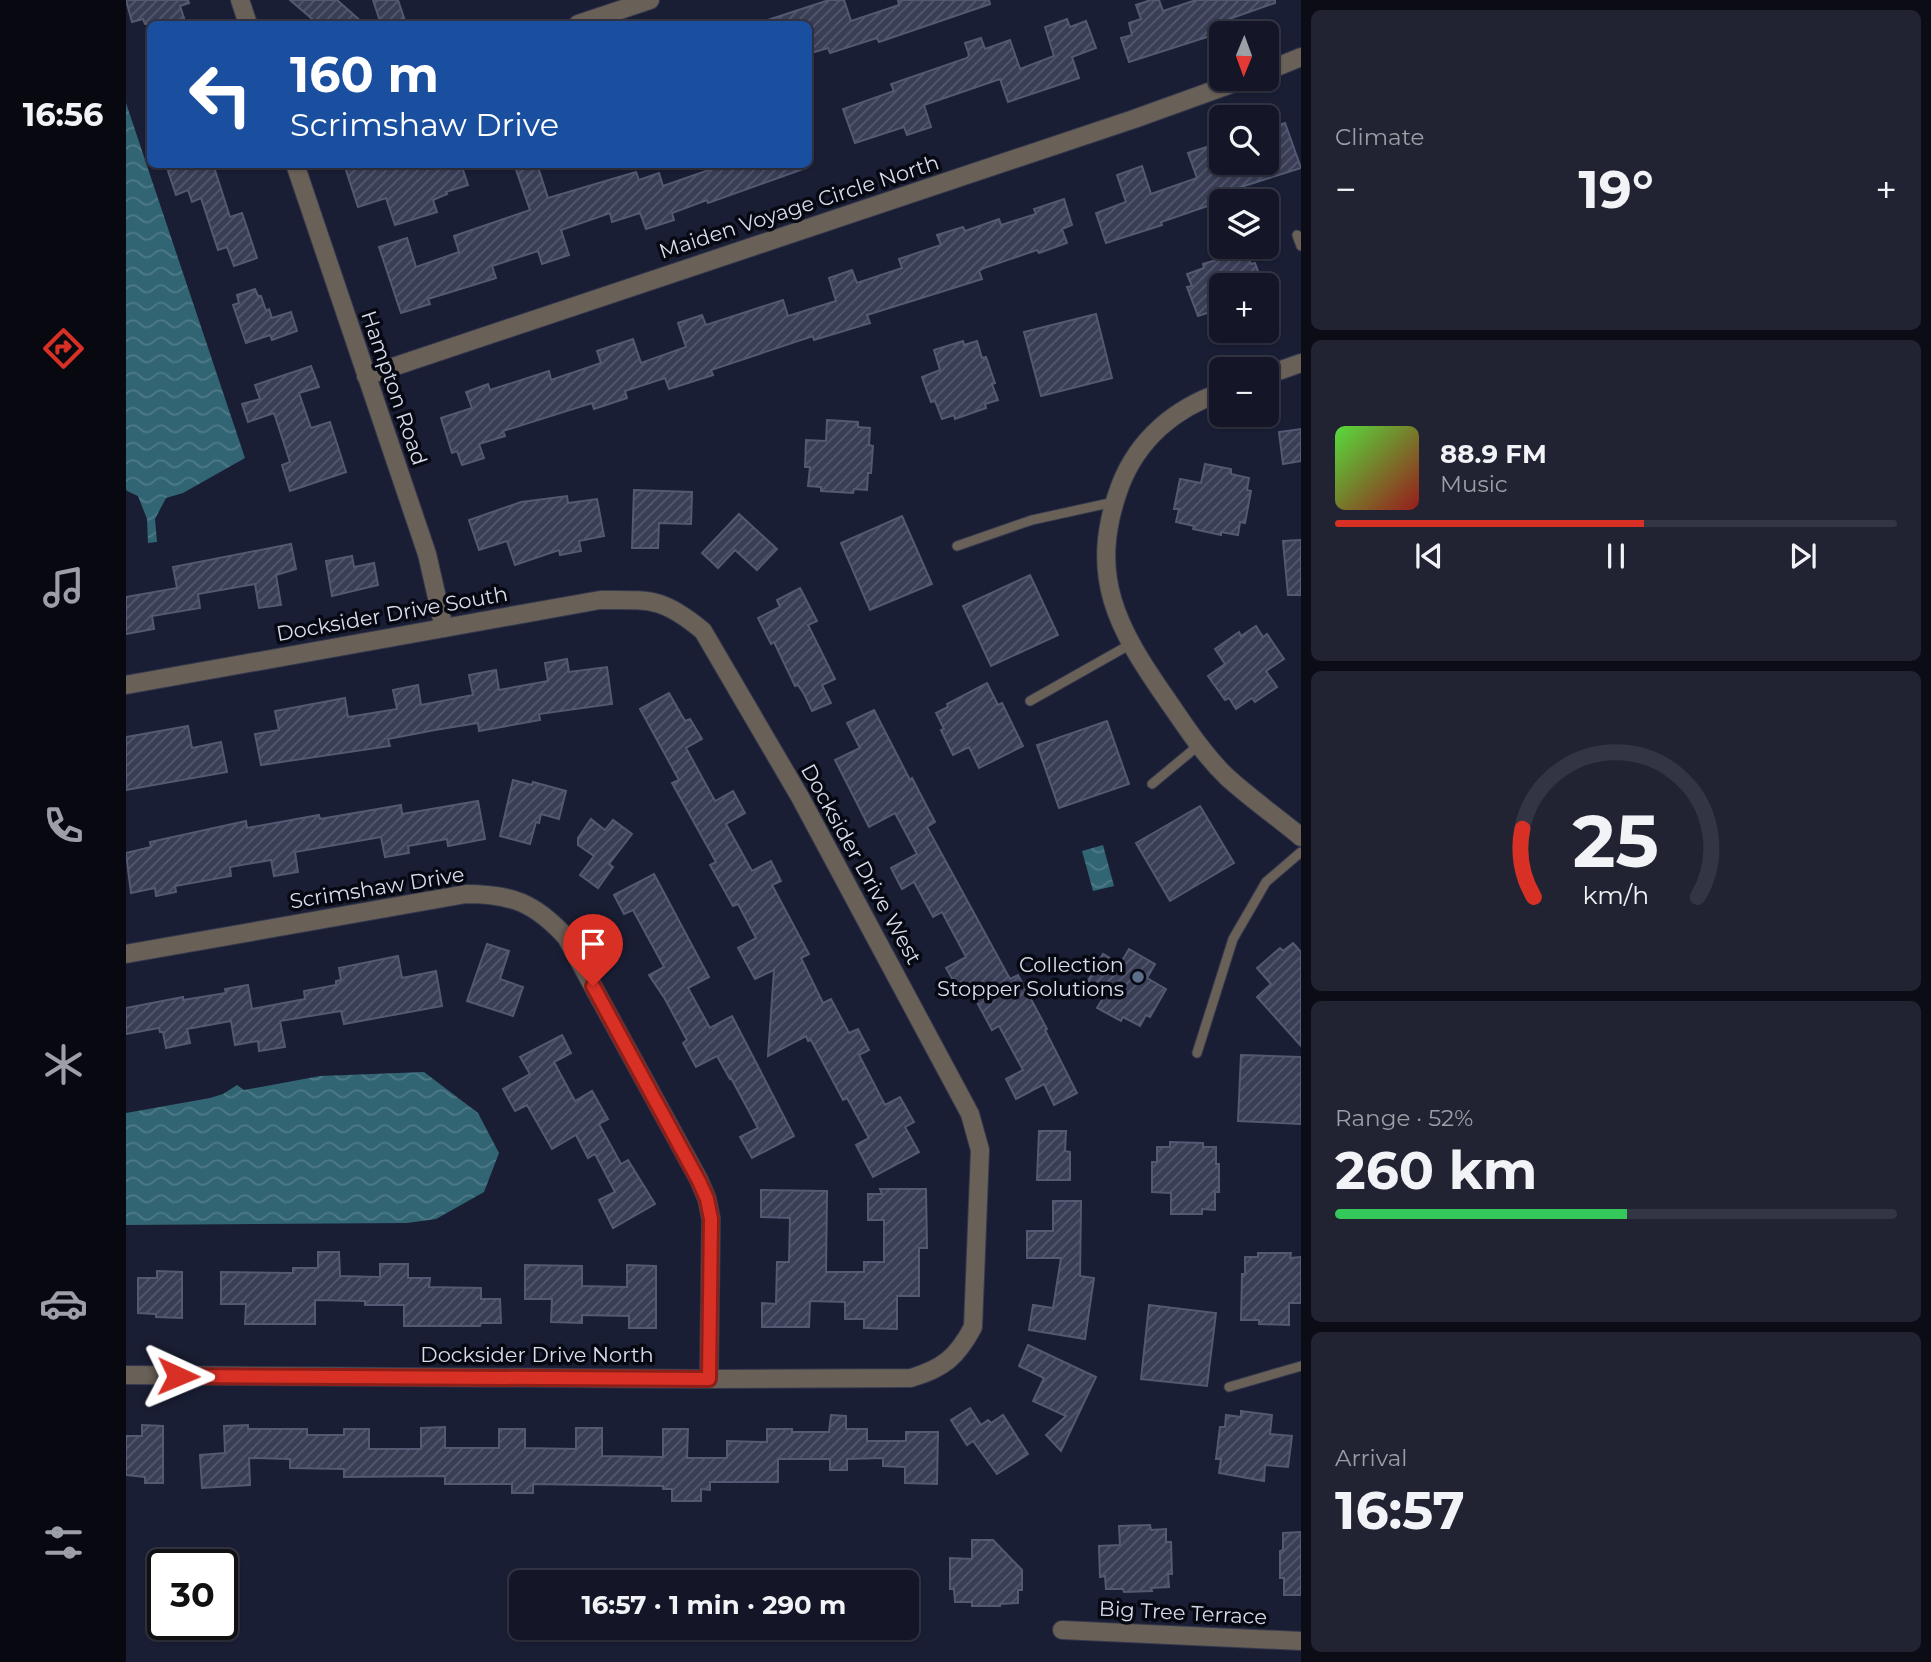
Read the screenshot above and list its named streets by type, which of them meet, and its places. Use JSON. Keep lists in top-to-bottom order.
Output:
{
  "streets": {
    "street": [
      "Maiden Voyage Circle North",
      "Hampton Road",
      "Docksider Drive South",
      "Docksider Drive West",
      "Scrimshaw Drive",
      "Docksider Drive North",
      "Big Tree Terrace"
    ]
  },
  "crossings": [
    ["Maiden Voyage Circle North", "Hampton Road"],
    ["Hampton Road", "Docksider Drive South"],
    ["Docksider Drive South", "Docksider Drive West"],
    ["Docksider Drive West", "Docksider Drive North"],
    ["Scrimshaw Drive", "Docksider Drive North"]
  ],
  "places": ["Collection Stopper Solutions"],
  "north": "bottom",
  "page": {
    "tabs": "16:56",
    "tile": [
      "Climate",
      ["Range · 52%", "260 km"],
      ["Arrival", "16:57"]
    ],
    "map_buttons": ["+", "−"],
    "turn": ["160 m", "Scrimshaw Drive"],
    "heat": ["−", "19°", "+"],
    "song": ["88.9 FM", "Music"],
    "limit": "30",
    "trip": "16:57 · 1 min · 290 m",
    "gauge": ["25", "km/h"]
  }
}
